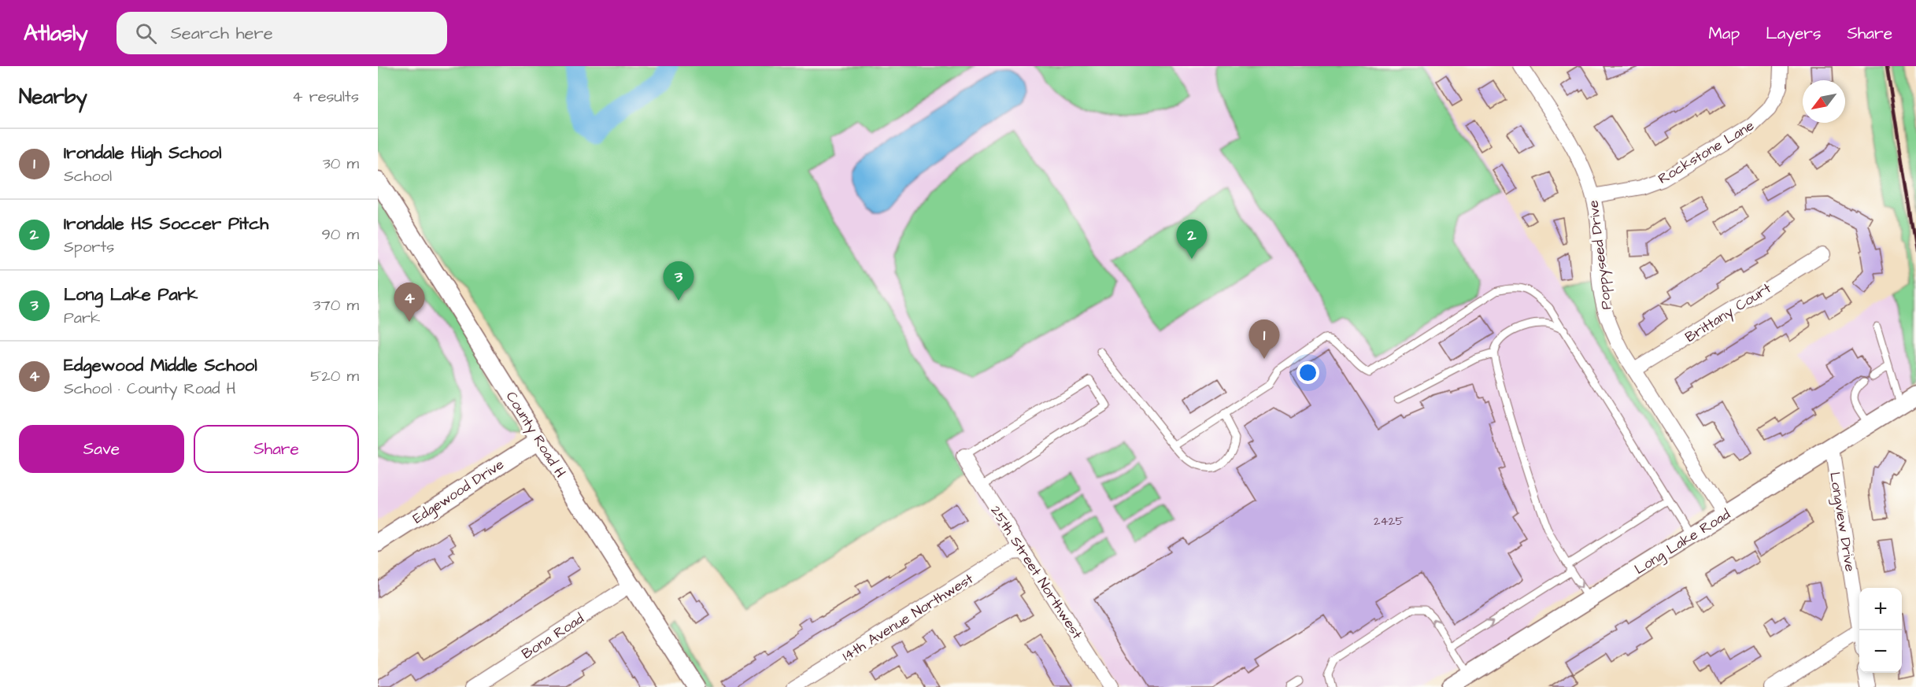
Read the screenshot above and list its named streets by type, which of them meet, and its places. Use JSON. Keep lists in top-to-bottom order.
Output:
{
  "streets": {
    "street": [
      "Rockstone Lane",
      "Poppyseed Drive",
      "Brittany Court",
      "County Road H",
      "Edgewood Drive",
      "Longview Drive",
      "Long Lake Road",
      "25th Street Northwest",
      "14th Avenue Northwest",
      "Bona Road"
    ]
  },
  "crossings": [
    ["Rockstone Lane", "Poppyseed Drive"],
    ["Poppyseed Drive", "Brittany Court"],
    ["Poppyseed Drive", "Long Lake Road"],
    ["County Road H", "Edgewood Drive"],
    ["County Road H", "Bona Road"],
    ["Longview Drive", "Long Lake Road"],
    ["25th Street Northwest", "14th Avenue Northwest"]
  ],
  "house_numbers": ["2425"],
  "north": "bottom left",
  "page": {
    "header": "Atlasly",
    "search": "Search here",
    "nav": ["Map", "Layers", "Share"],
    "heading": ["Nearby", "4 results"],
    "list": [
      {
        "mark": "1",
        "name": "Irondale High School",
        "note": "School",
        "value": "30 m"
      },
      {
        "mark": "2",
        "name": "Irondale HS Soccer Pitch",
        "note": "Sports",
        "value": "90 m"
      },
      {
        "mark": "3",
        "name": "Long Lake Park",
        "note": "Park",
        "value": "370 m"
      },
      {
        "mark": "4",
        "name": "Edgewood Middle School",
        "note": "School · County Road H",
        "value": "520 m"
      }
    ],
    "pins": [
      "2",
      "3",
      "4",
      "1"
    ],
    "buttons": ["Save", "Share"],
    "map_buttons": ["+", "−"]
  }
}
